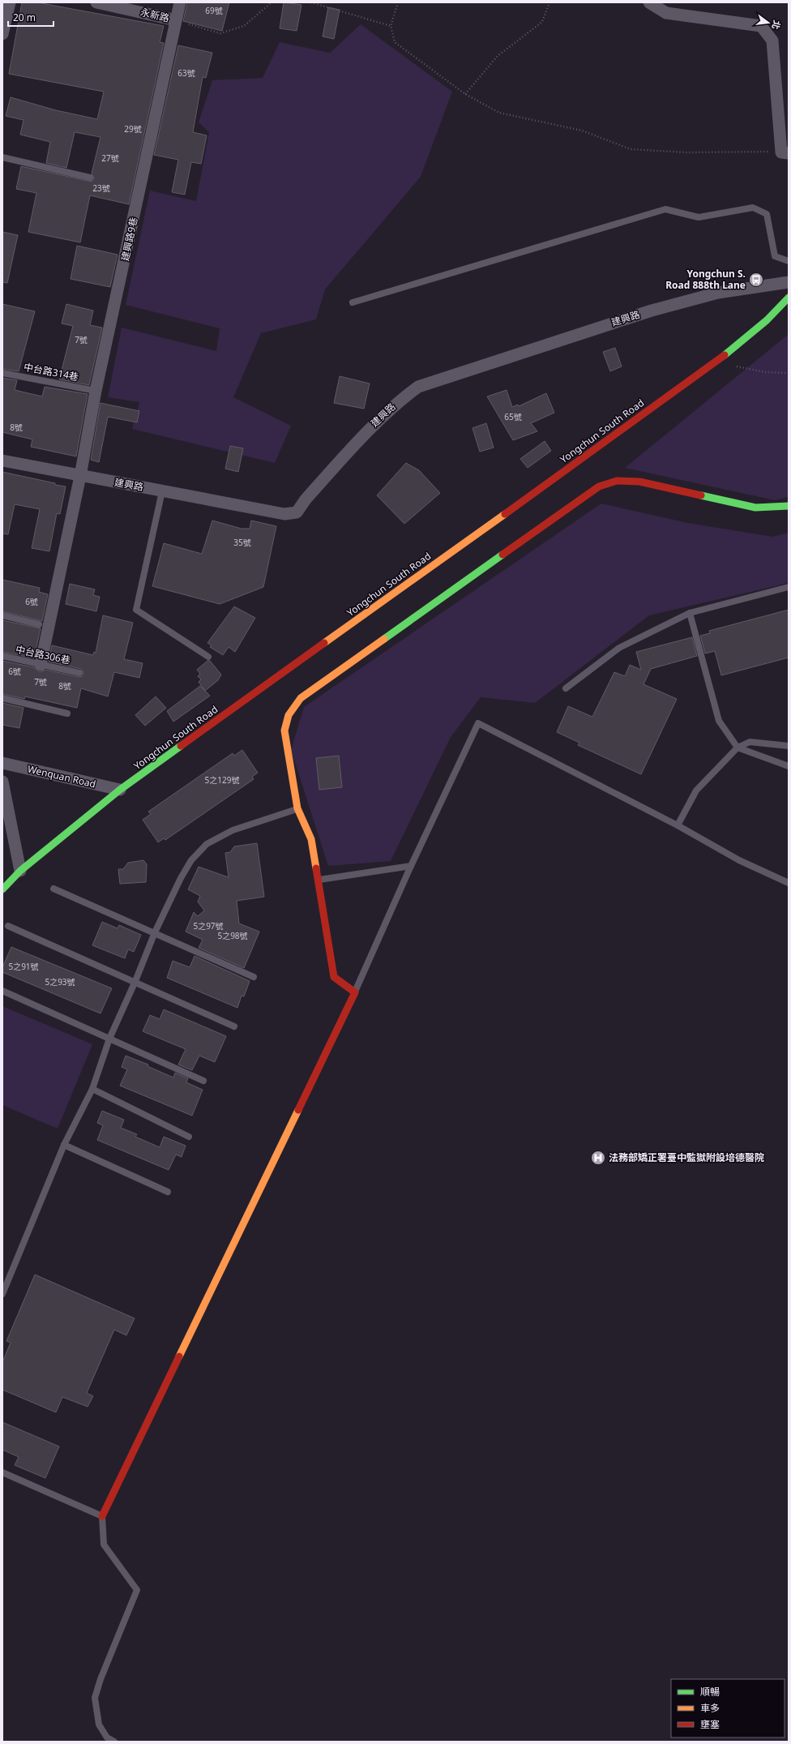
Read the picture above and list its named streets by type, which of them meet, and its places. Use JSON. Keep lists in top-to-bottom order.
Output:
{
  "streets": {
    "street": [
      "永新路",
      "建興路9巷",
      "建興路",
      "Yongchun South Road",
      "Wenquan Road"
    ],
    "lane": ["中台路314巷", "中台路306巷"]
  },
  "crossings": [
    ["永新路", "建興路9巷"],
    ["建興路9巷", "建興路"],
    ["建興路9巷", "中台路314巷"],
    ["建興路9巷", "中台路306巷"],
    ["Yongchun South Road", "Wenquan Road"]
  ],
  "places": {
    "bus stop": ["Yongchun S. Road 888th Lane"],
    "hospital": ["法務部矯正署臺中監獄附設培德醫院"]
  },
  "house_numbers": [
    "69號",
    "63號",
    "29號",
    "27號",
    "23號",
    "7號",
    "65號",
    "8號",
    "35號",
    "6號",
    "6號",
    "7號",
    "8號",
    "5之129號",
    "5之97號",
    "5之98號",
    "5之91號",
    "5之93號"
  ],
  "legend": ["順暢", "車多", "壅塞"],
  "scale_bar": "20 m",
  "north": "right"
}
